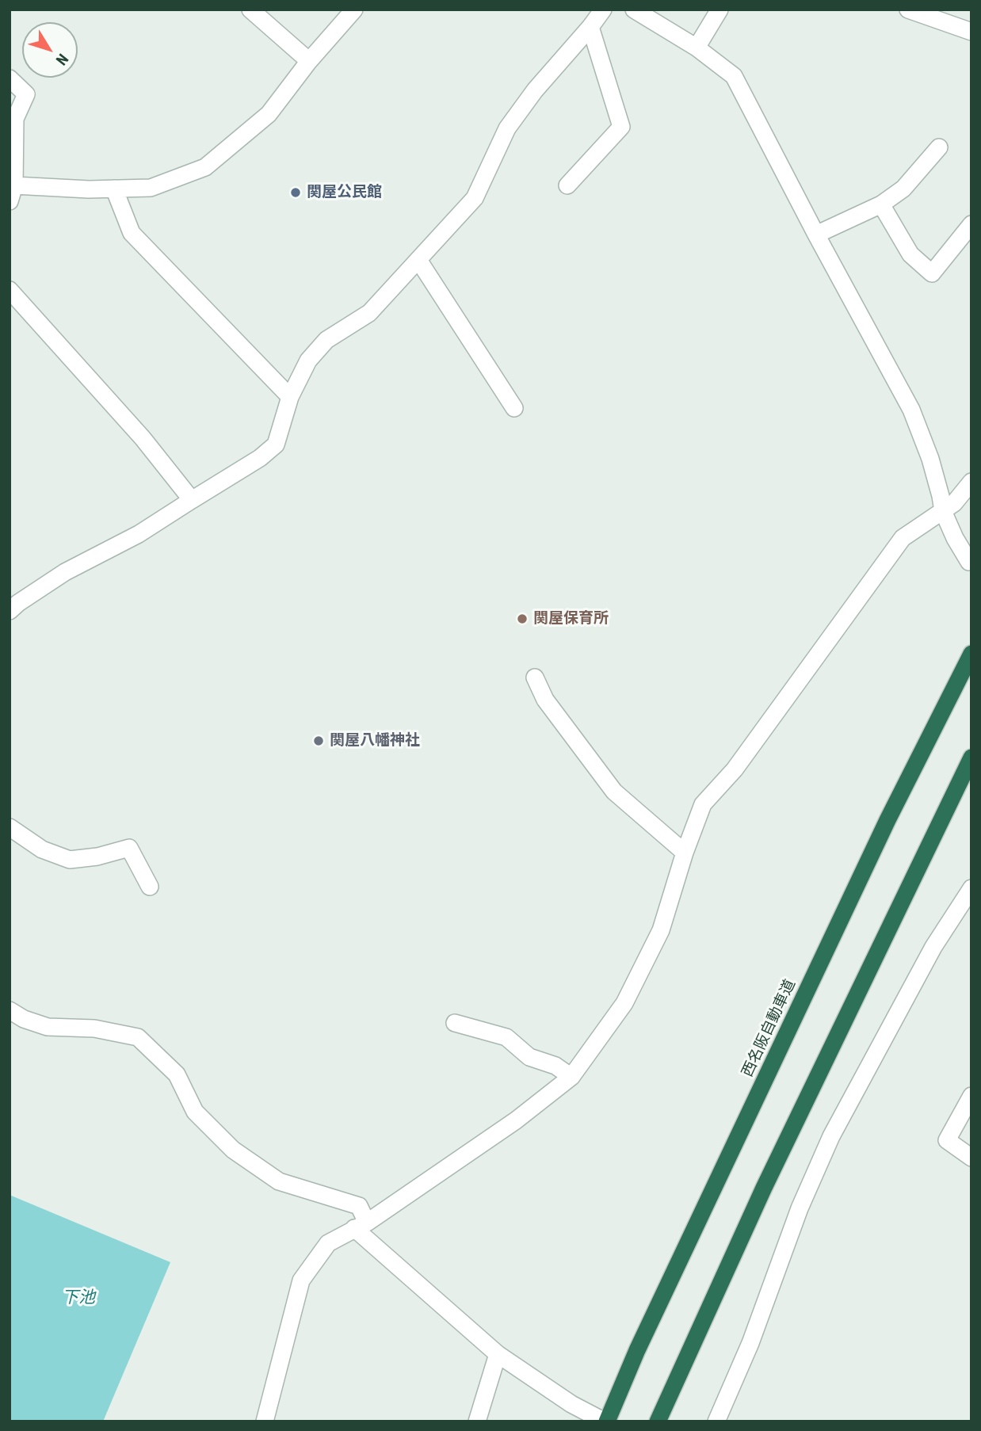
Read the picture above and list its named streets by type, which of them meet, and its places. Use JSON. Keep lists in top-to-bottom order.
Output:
{
  "streets": {
    "highway": ["西名阪自動車道"]
  },
  "water": ["下池"],
  "places": ["関屋公民館", "関屋保育所", "関屋八幡神社"],
  "north": "bottom right"
}
